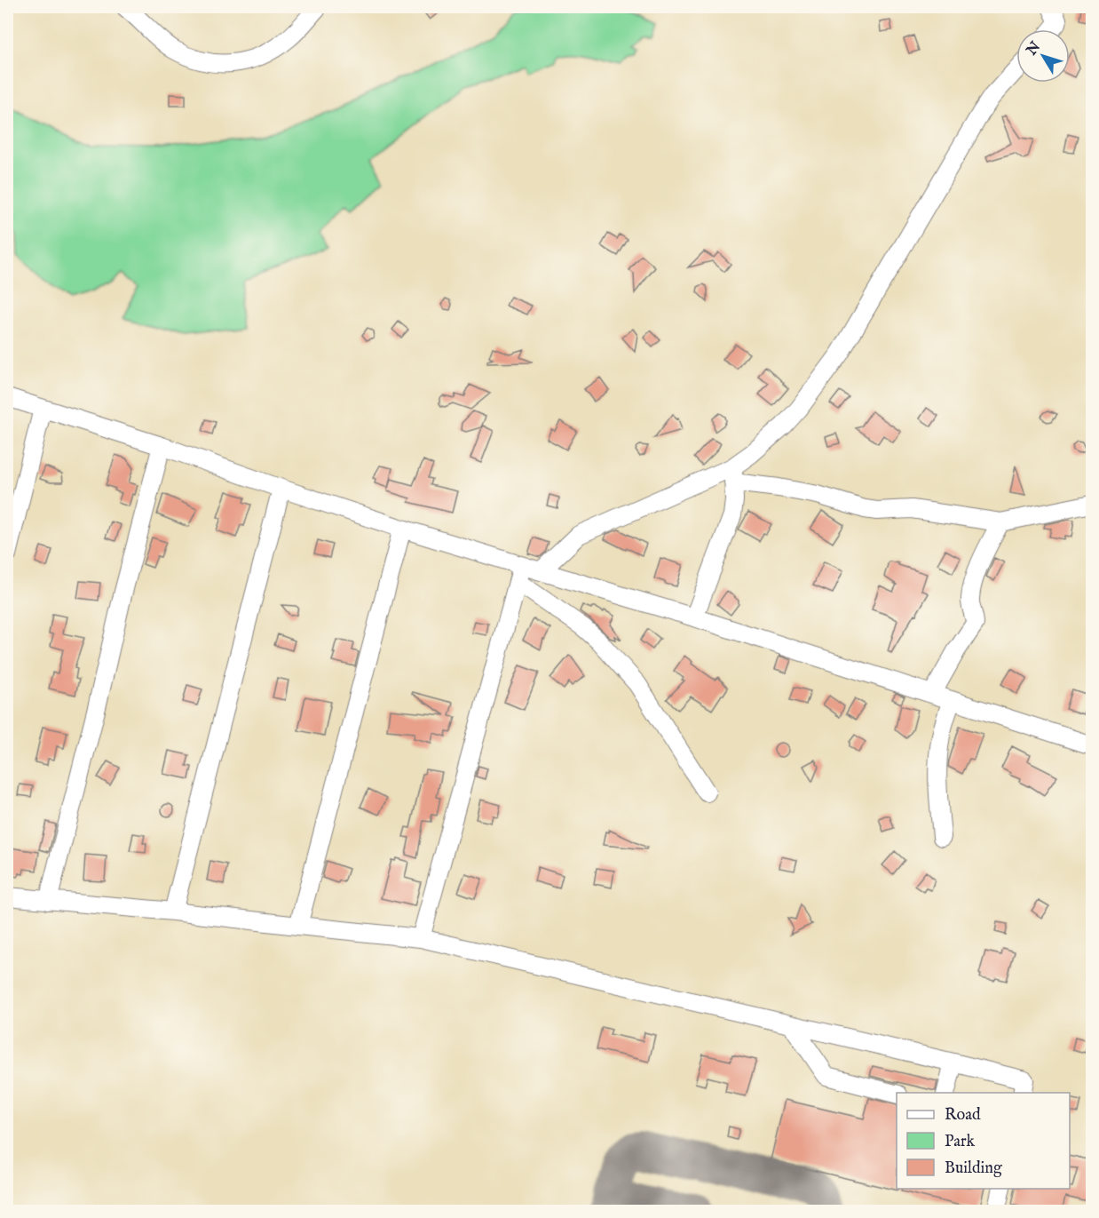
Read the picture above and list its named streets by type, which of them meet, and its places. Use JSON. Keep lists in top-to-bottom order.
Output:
{
  "legend": ["Road", "Park", "Building"],
  "north": "top left"
}
